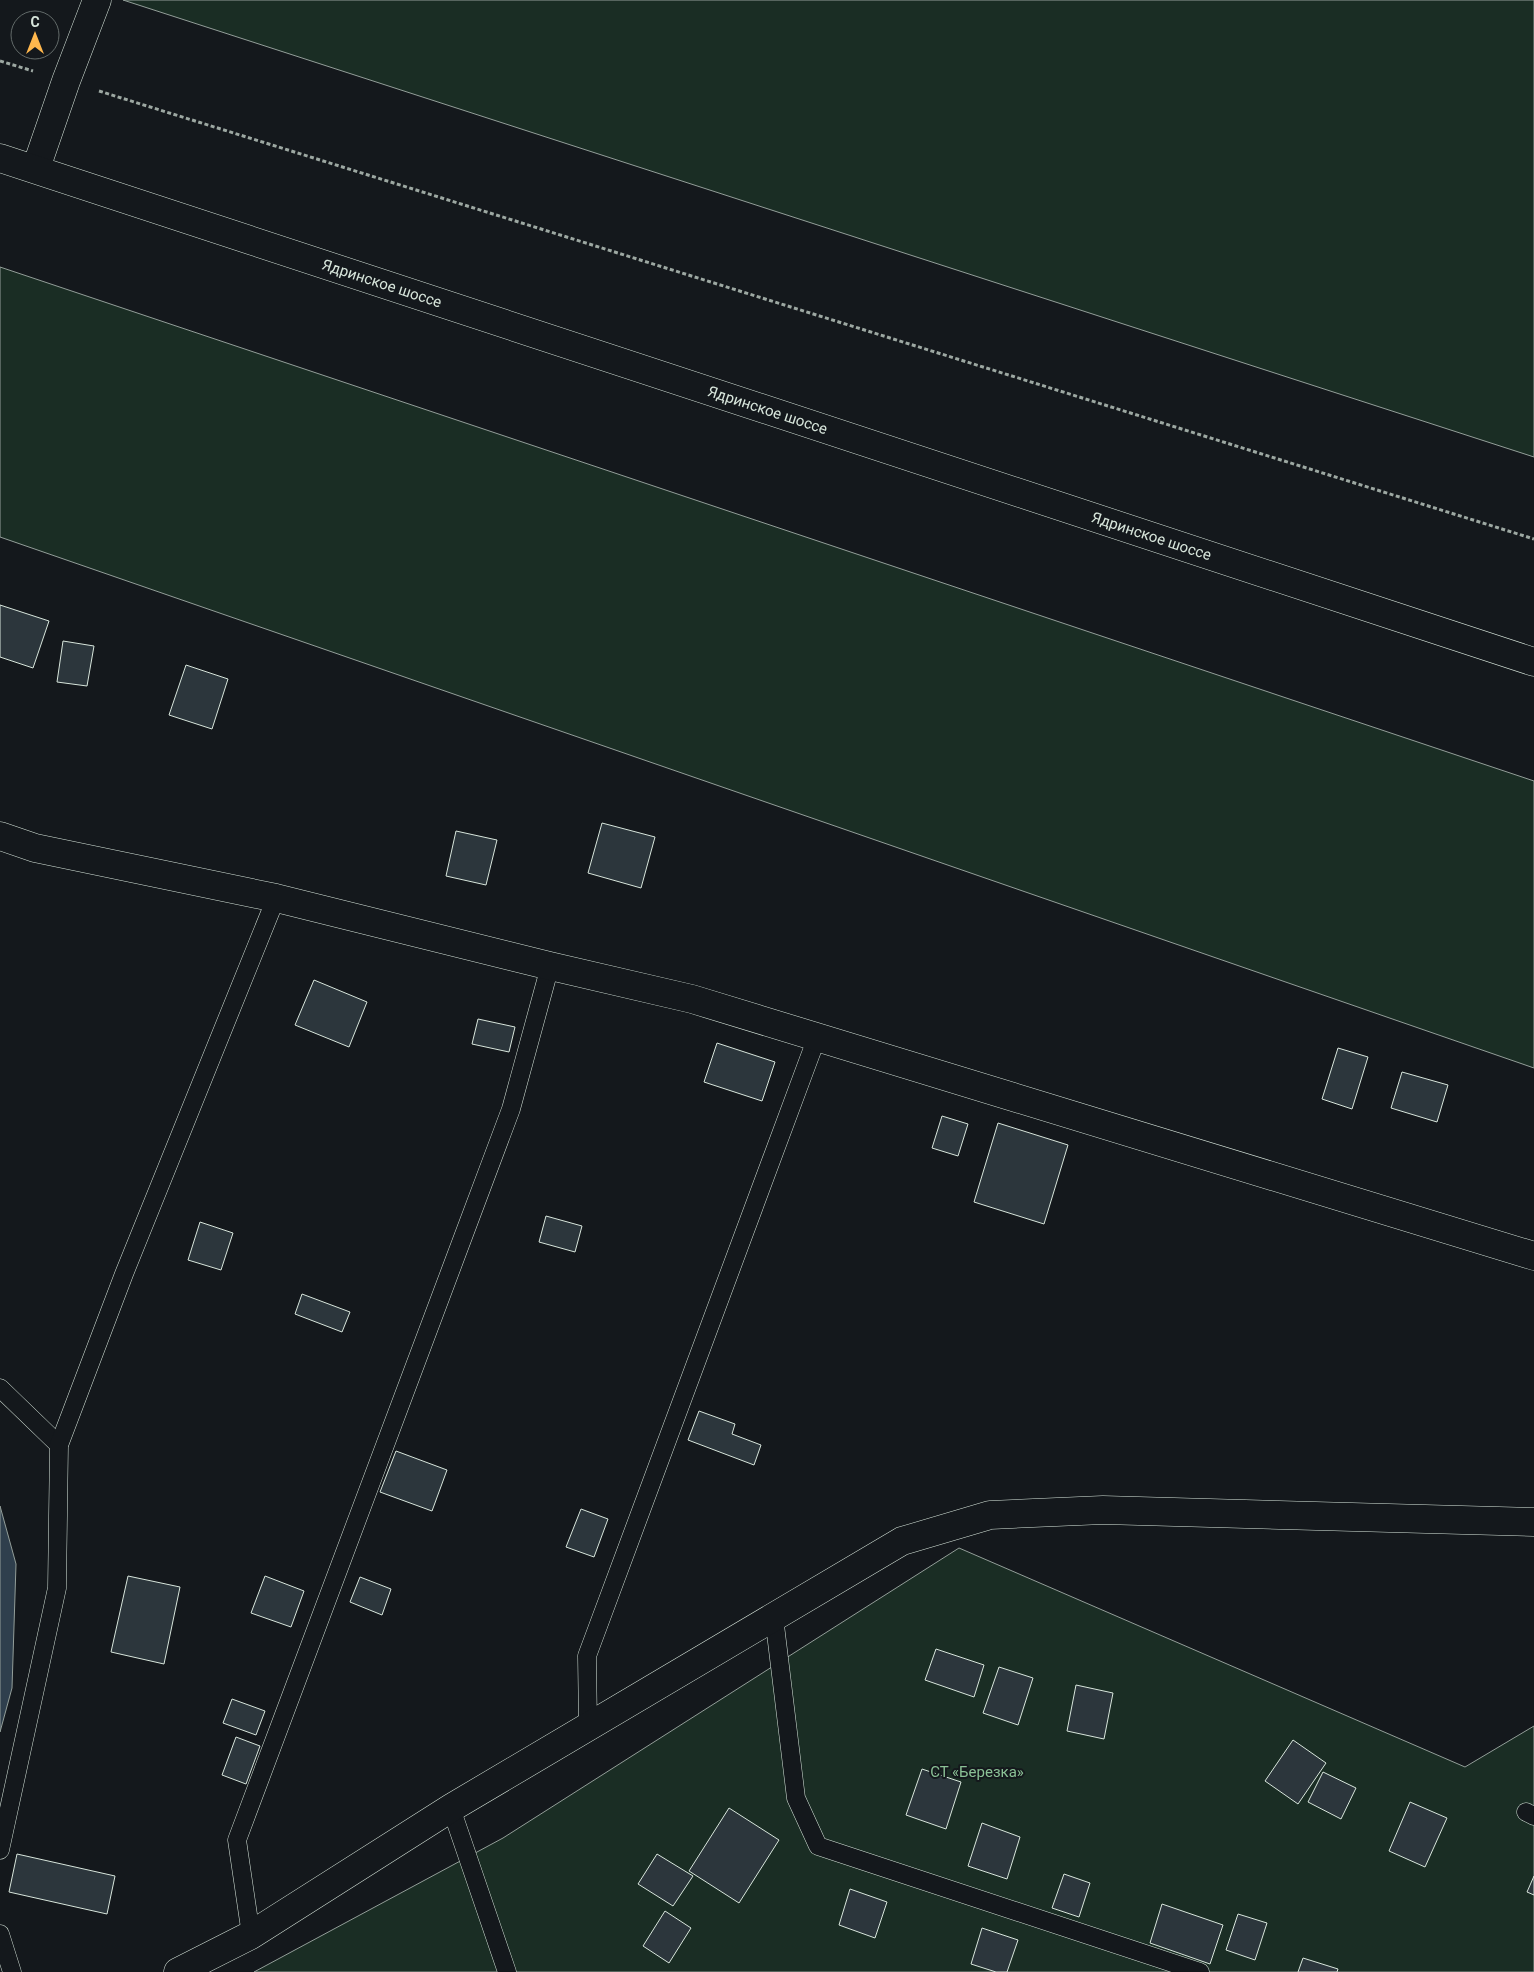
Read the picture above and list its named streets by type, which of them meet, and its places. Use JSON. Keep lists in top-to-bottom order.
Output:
{
  "streets": {
    "street": ["Ядринское шоссе"]
  },
  "parks": ["СТ «Березка»"],
  "north": "top"
}
